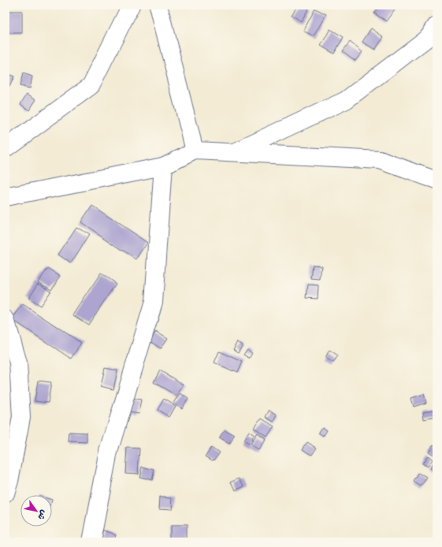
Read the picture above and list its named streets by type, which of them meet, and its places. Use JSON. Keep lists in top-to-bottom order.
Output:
{
  "north": "bottom right"
}
